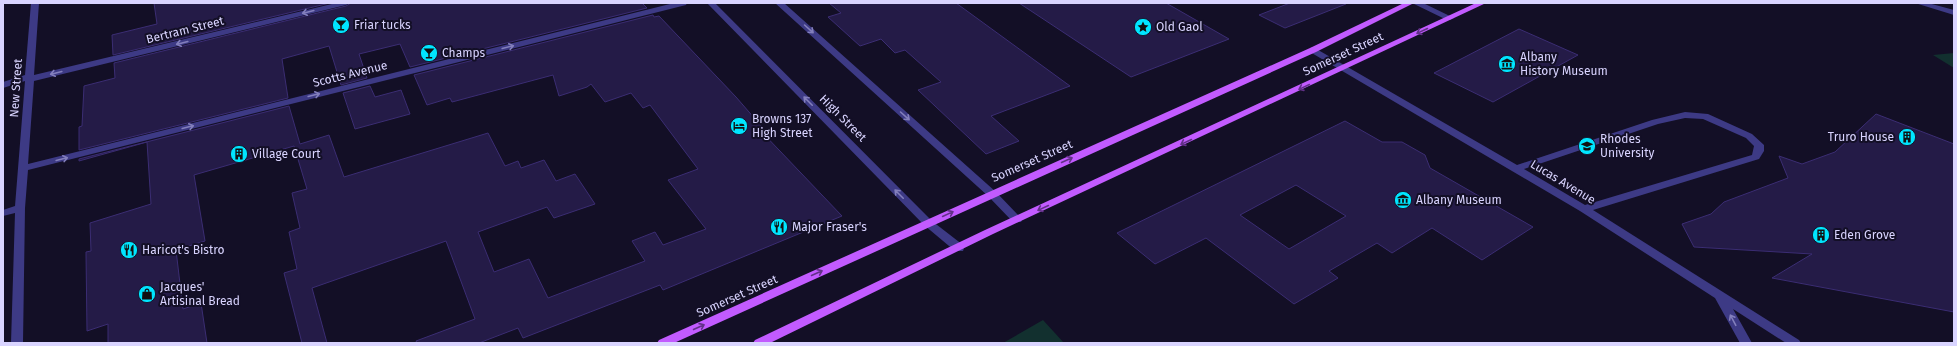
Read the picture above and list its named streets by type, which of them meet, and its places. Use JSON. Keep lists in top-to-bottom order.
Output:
{
  "streets": {
    "main road": ["Somerset Street"],
    "street": [
      "Bertram Street",
      "Scotts Avenue",
      "New Street",
      "High Street",
      "Lucas Avenue"
    ]
  },
  "crossings": [
    ["Bertram Street", "New Street"],
    ["Somerset Street", "High Street"],
    ["Somerset Street", "Lucas Avenue"],
    ["Scotts Avenue", "New Street"]
  ],
  "one_way": ["Bertram Street", "Scotts Avenue"],
  "places": {
    "bar": ["Friar tucks", "Champs"],
    "place": ["Old Gaol"],
    "museum": ["Albany History Museum", "Albany Museum"],
    "hotel": ["Browns 137 High Street"],
    "building": ["Truro House", "Village Court", "Eden Grove"],
    "school or university": ["Rhodes University"],
    "restaurant": ["Major Fraser's", "Haricot's Bistro"],
    "shop": ["Jacques' Artisinal Bread"]
  }
}
